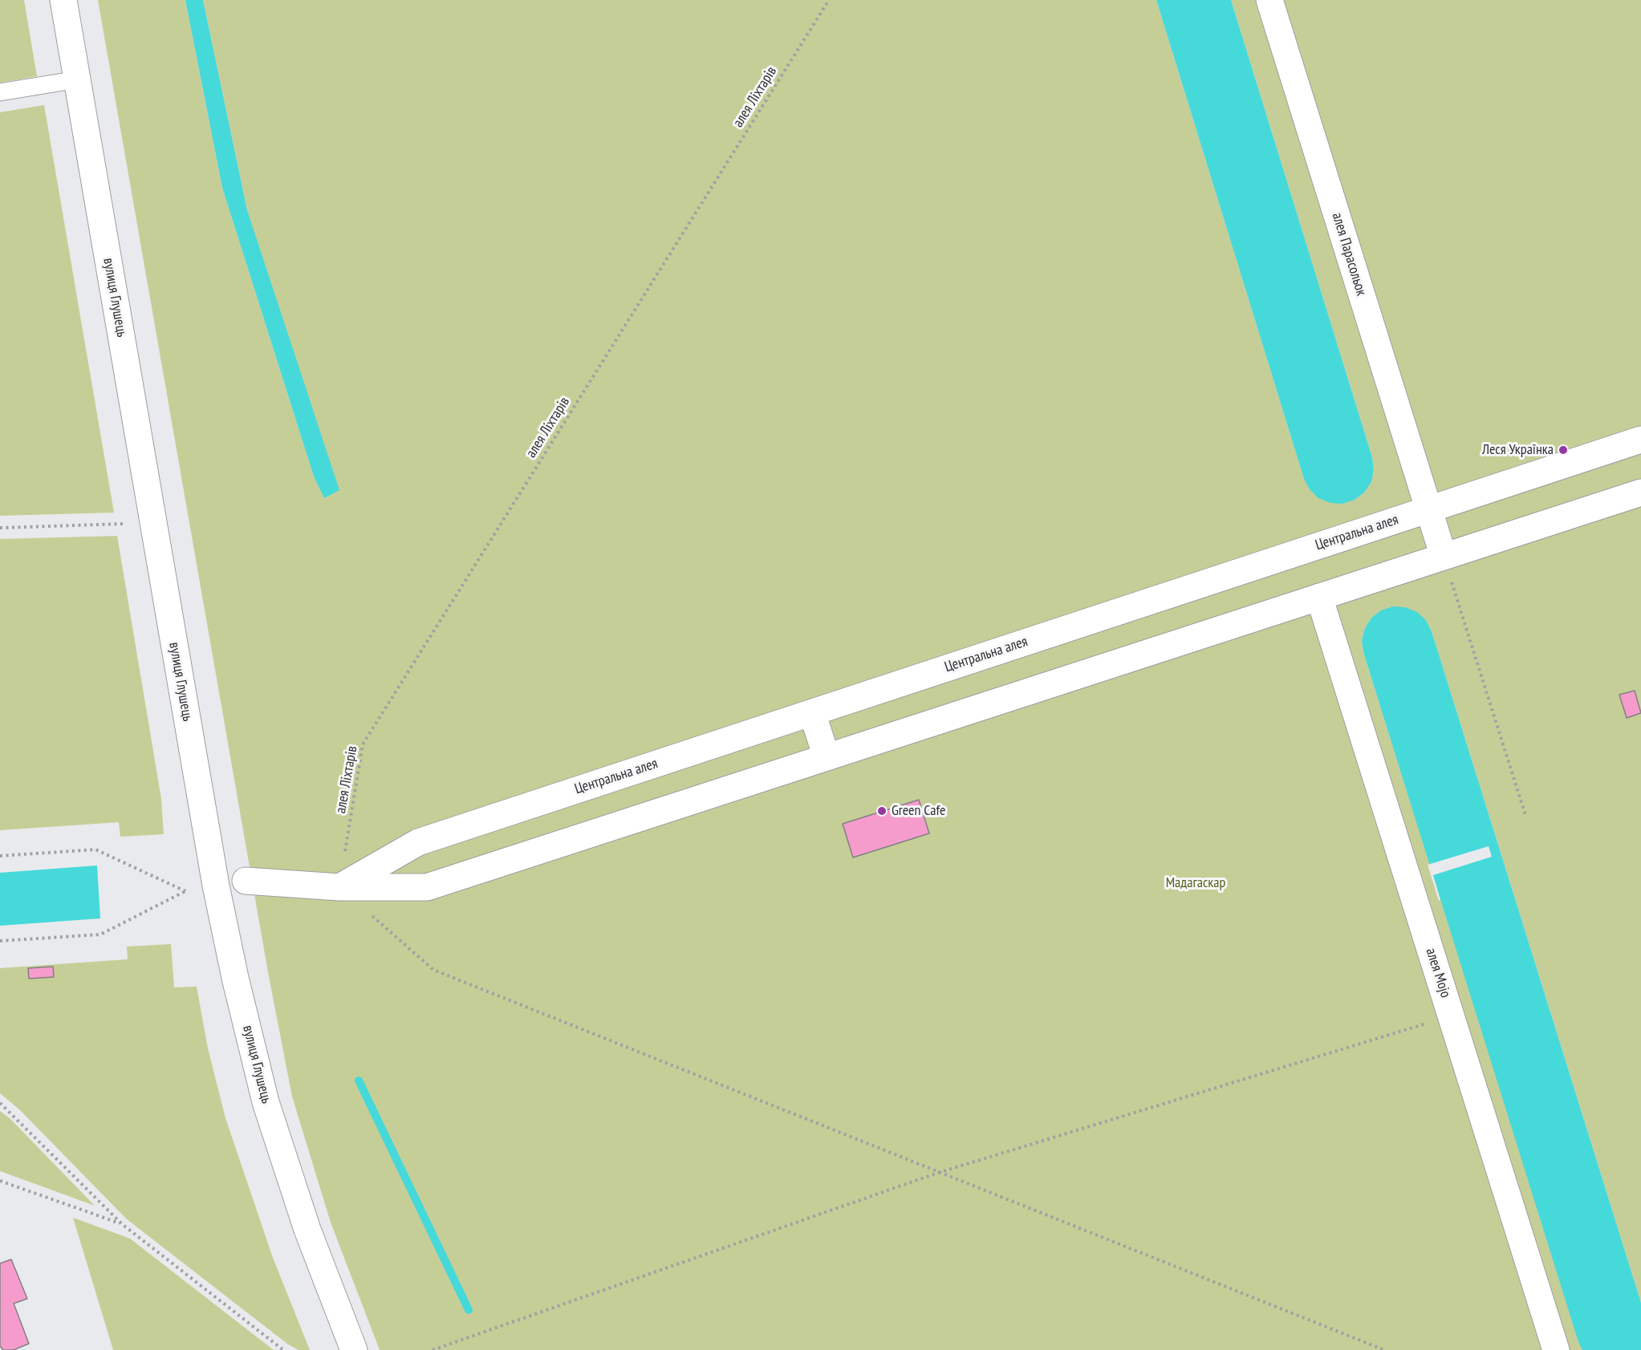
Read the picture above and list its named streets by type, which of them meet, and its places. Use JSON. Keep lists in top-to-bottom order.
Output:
{
  "streets": {
    "street": [
      "алея Парасольок",
      "вулиця Глушець",
      "Центральна алея",
      "алея Mojo"
    ],
    "path": ["алея Ліхтарів"]
  },
  "crossings": [
    ["алея Ліхтарів", "Центральна алея"],
    ["алея Парасольок", "Центральна алея"]
  ],
  "parks": ["Мадагаскар"],
  "places": ["Леся Українка", "Green Cafe"]
}
